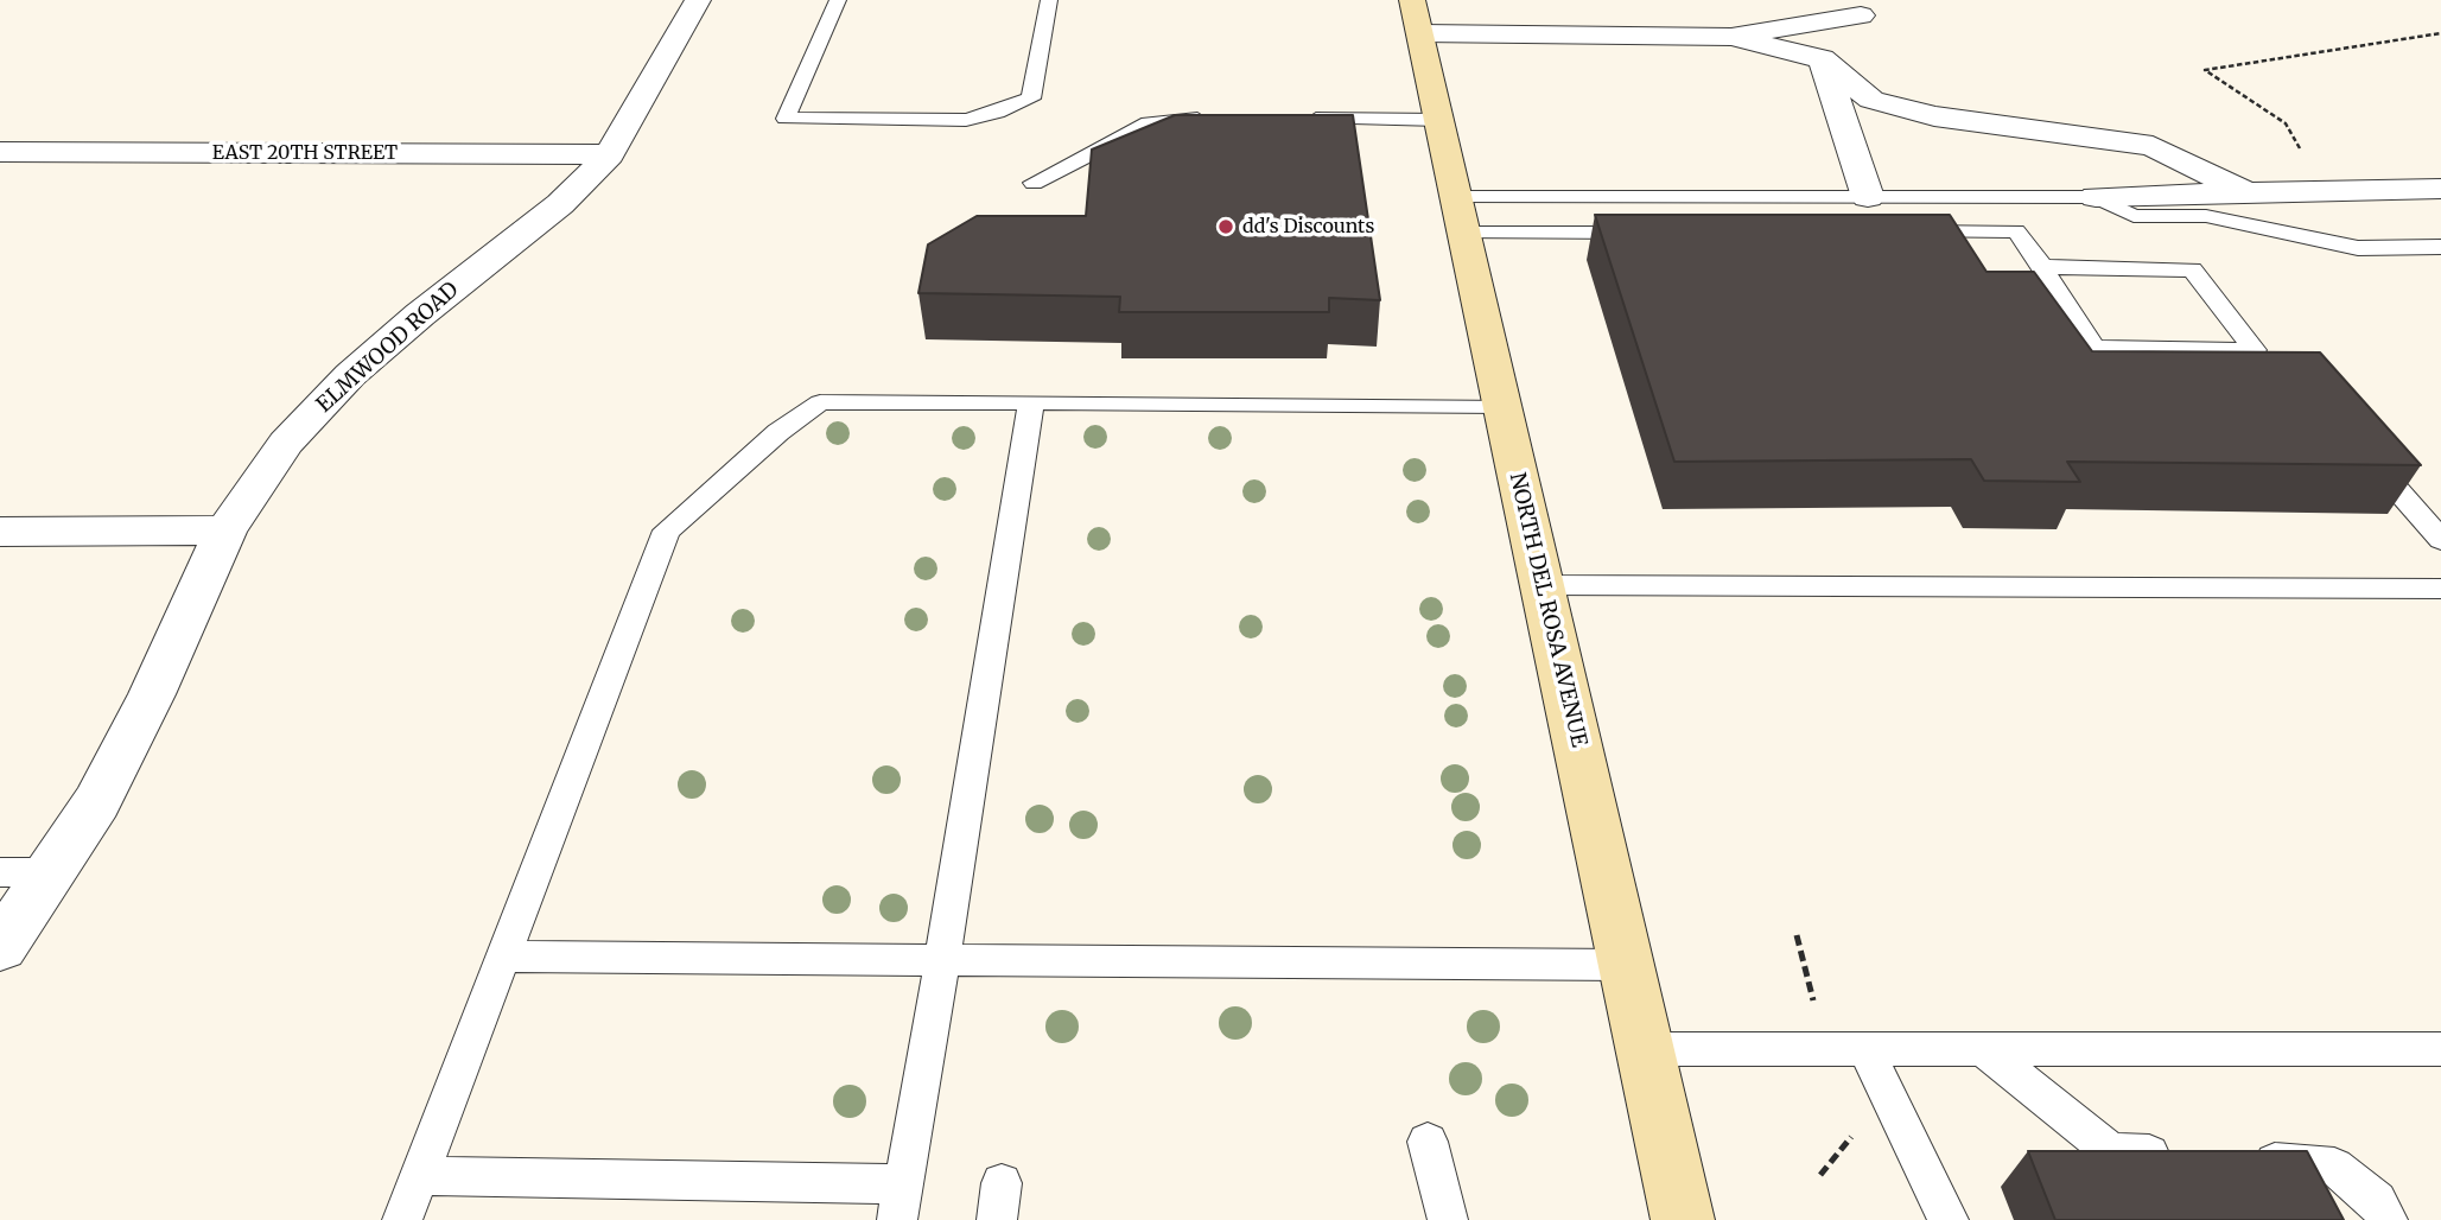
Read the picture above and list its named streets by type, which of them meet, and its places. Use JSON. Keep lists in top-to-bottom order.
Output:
{
  "streets": {
    "main road": ["NORTH DEL ROSA AVENUE"],
    "street": ["EAST 20TH STREET", "ELMWOOD ROAD"]
  },
  "crossings": [
    ["EAST 20TH STREET", "ELMWOOD ROAD"]
  ],
  "places": ["dd's Discounts"]
}
